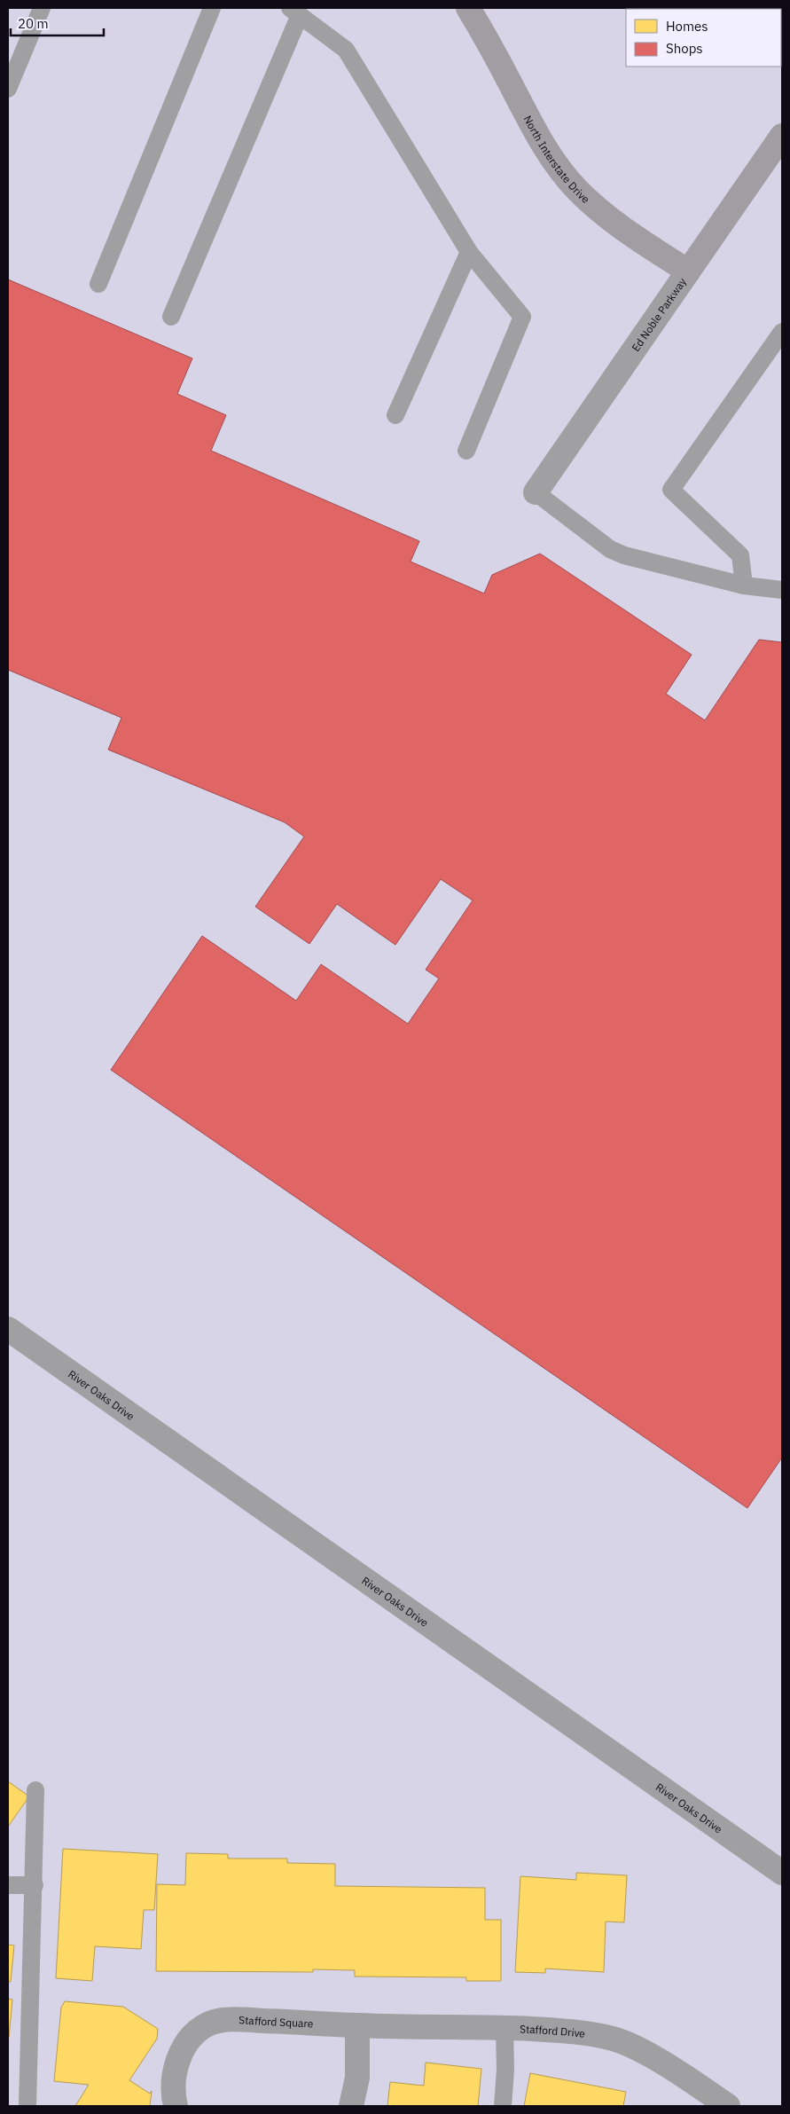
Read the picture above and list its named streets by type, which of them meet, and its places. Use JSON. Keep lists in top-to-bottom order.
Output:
{
  "streets": {
    "main road": ["North Interstate Drive", "Ed Noble Parkway"],
    "street": ["River Oaks Drive", "Stafford Square", "Stafford Drive"]
  },
  "crossings": [
    ["North Interstate Drive", "Ed Noble Parkway"],
    ["Stafford Square", "Stafford Drive"]
  ],
  "legend": ["Homes", "Shops"],
  "scale_bar": "20 m"
}
